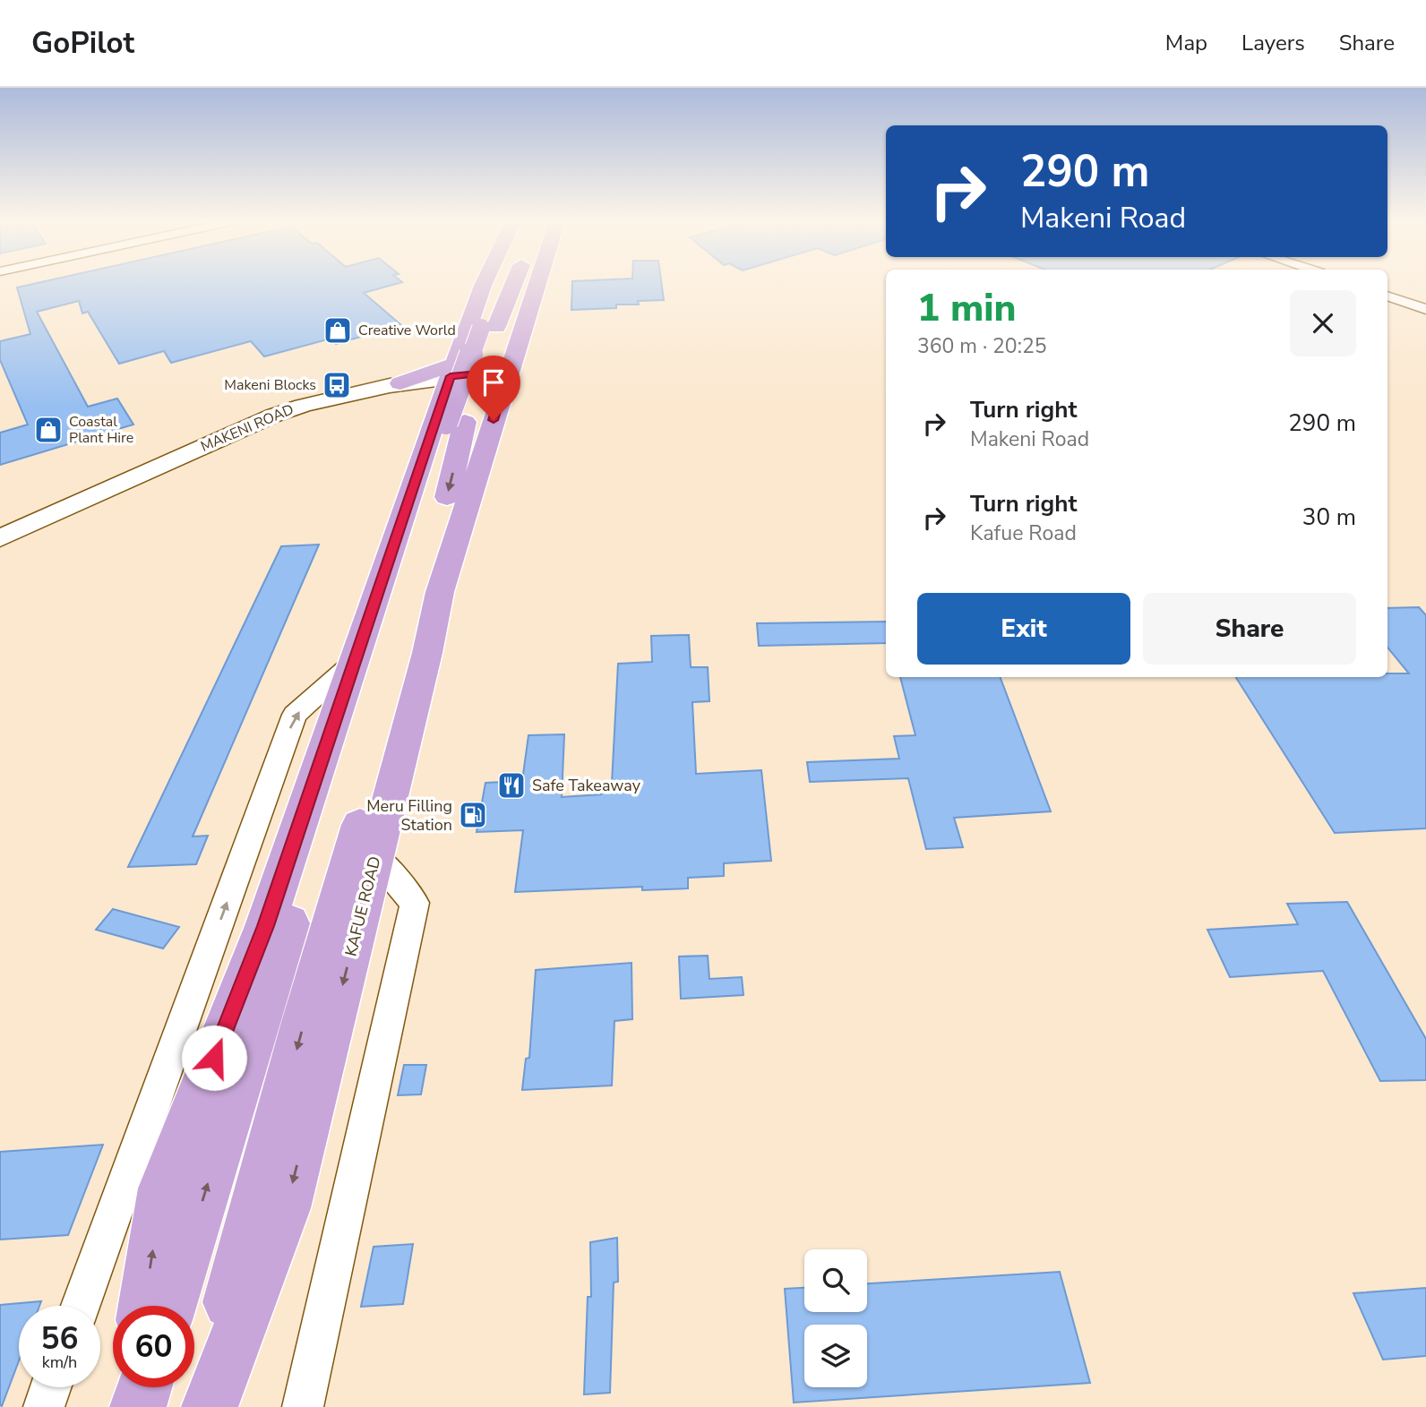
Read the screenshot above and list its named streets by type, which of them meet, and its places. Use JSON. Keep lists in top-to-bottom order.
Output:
{
  "streets": {
    "main road": ["MAKENI ROAD", "KAFUE ROAD"]
  },
  "places": {
    "shop": ["Creative World", "Coastal Plant Hire"],
    "bus stop": ["Makeni Blocks"],
    "restaurant": ["Safe Takeaway"],
    "fuel station": ["Meru Filling Station"]
  },
  "page": {
    "header": "GoPilot",
    "nav": ["Map", "Layers", "Share"],
    "turn": ["290 m", "Makeni Road"],
    "heading": ["1 min", "360 m · 20:25"],
    "list": [
      {
        "name": "Turn right",
        "note": "Makeni Road",
        "value": "290 m"
      },
      {
        "name": "Turn right",
        "note": "Kafue Road",
        "value": "30 m"
      }
    ],
    "buttons": ["Exit", "Share"],
    "speed": "56 km/h",
    "limit": "60"
  }
}
